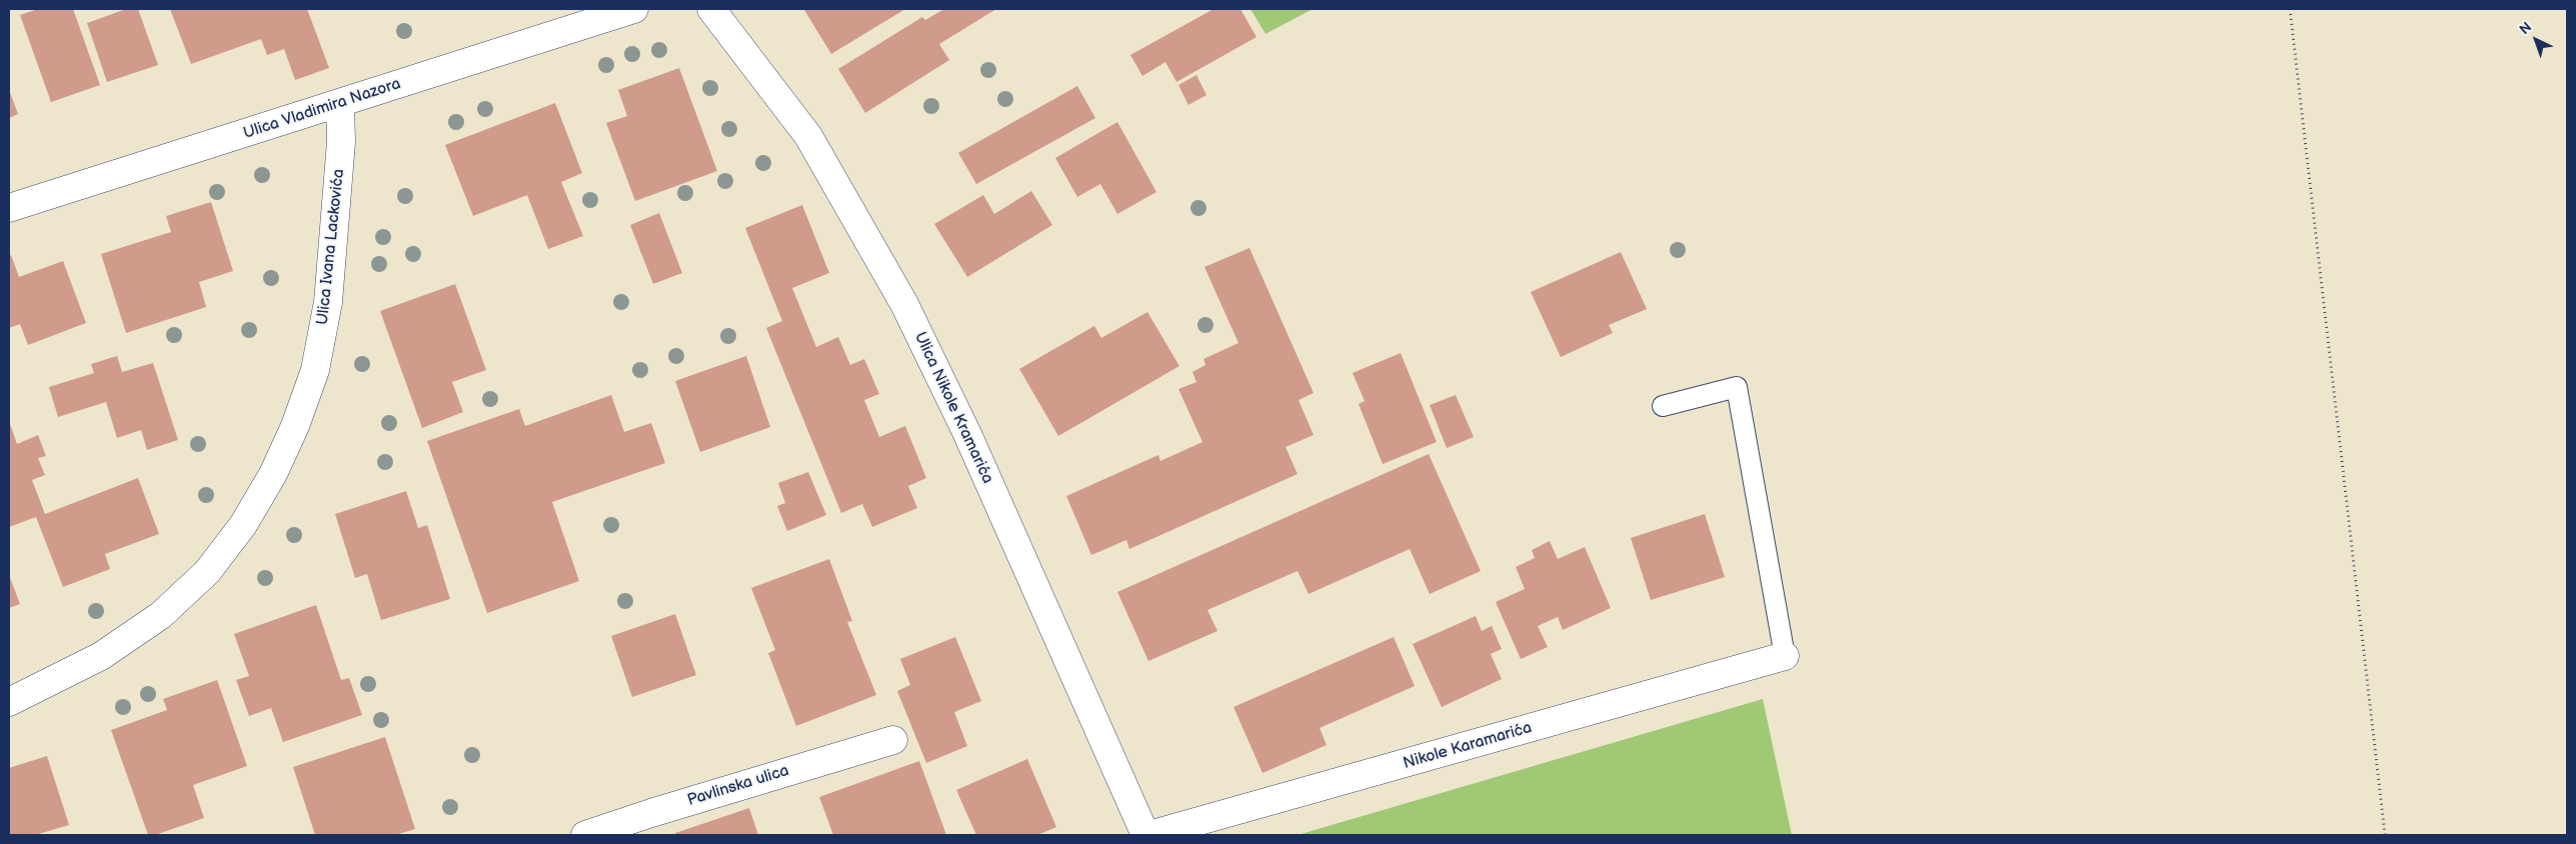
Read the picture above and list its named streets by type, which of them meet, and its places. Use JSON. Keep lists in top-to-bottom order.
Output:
{
  "streets": {
    "street": [
      "Ulica Vladimira Nazora",
      "Ulica Ivana Lackovića",
      "Ulica Nikole Kramarića",
      "Nikole Karamarića",
      "Pavlinska ulica"
    ]
  },
  "crossings": [
    ["Ulica Vladimira Nazora", "Ulica Ivana Lackovića"]
  ],
  "north": "top left"
}
